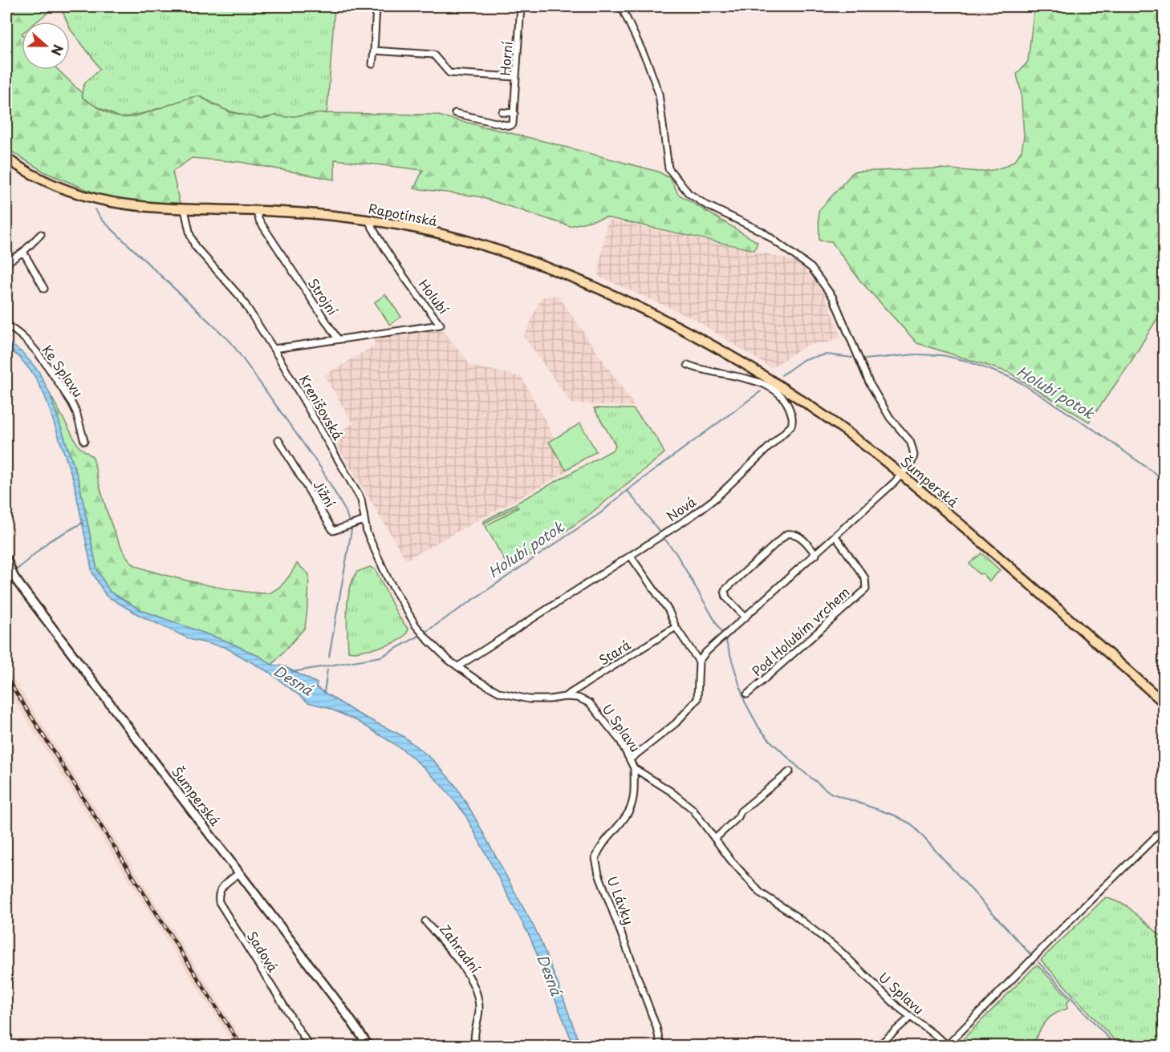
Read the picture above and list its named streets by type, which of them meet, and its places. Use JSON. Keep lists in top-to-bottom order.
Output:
{
  "streets": {
    "main road": ["Rapotínská", "Šumperská"],
    "street": [
      "Horní",
      "Strojní",
      "Holubí",
      "Ke Splavu",
      "Krenišovská",
      "Jižní",
      "Nová",
      "Pod Holubím vrchem",
      "Stará",
      "U Splavu",
      "U Lávky",
      "Zahradní",
      "Sadová"
    ]
  },
  "crossings": [
    ["Rapotínská", "Strojní"],
    ["Rapotínská", "Holubí"],
    ["Rapotínská", "Krenišovská"],
    ["Rapotínská", "Šumperská"],
    ["Strojní", "Holubí"],
    ["Krenišovská", "Jižní"],
    ["Krenišovská", "U Splavu"],
    ["Šumperská", "Sadová"],
    ["Nová", "U Splavu"],
    ["Stará", "U Splavu"],
    ["U Splavu", "U Lávky"]
  ],
  "water": ["Holubí potok", "Desná"],
  "north": "right"
}
